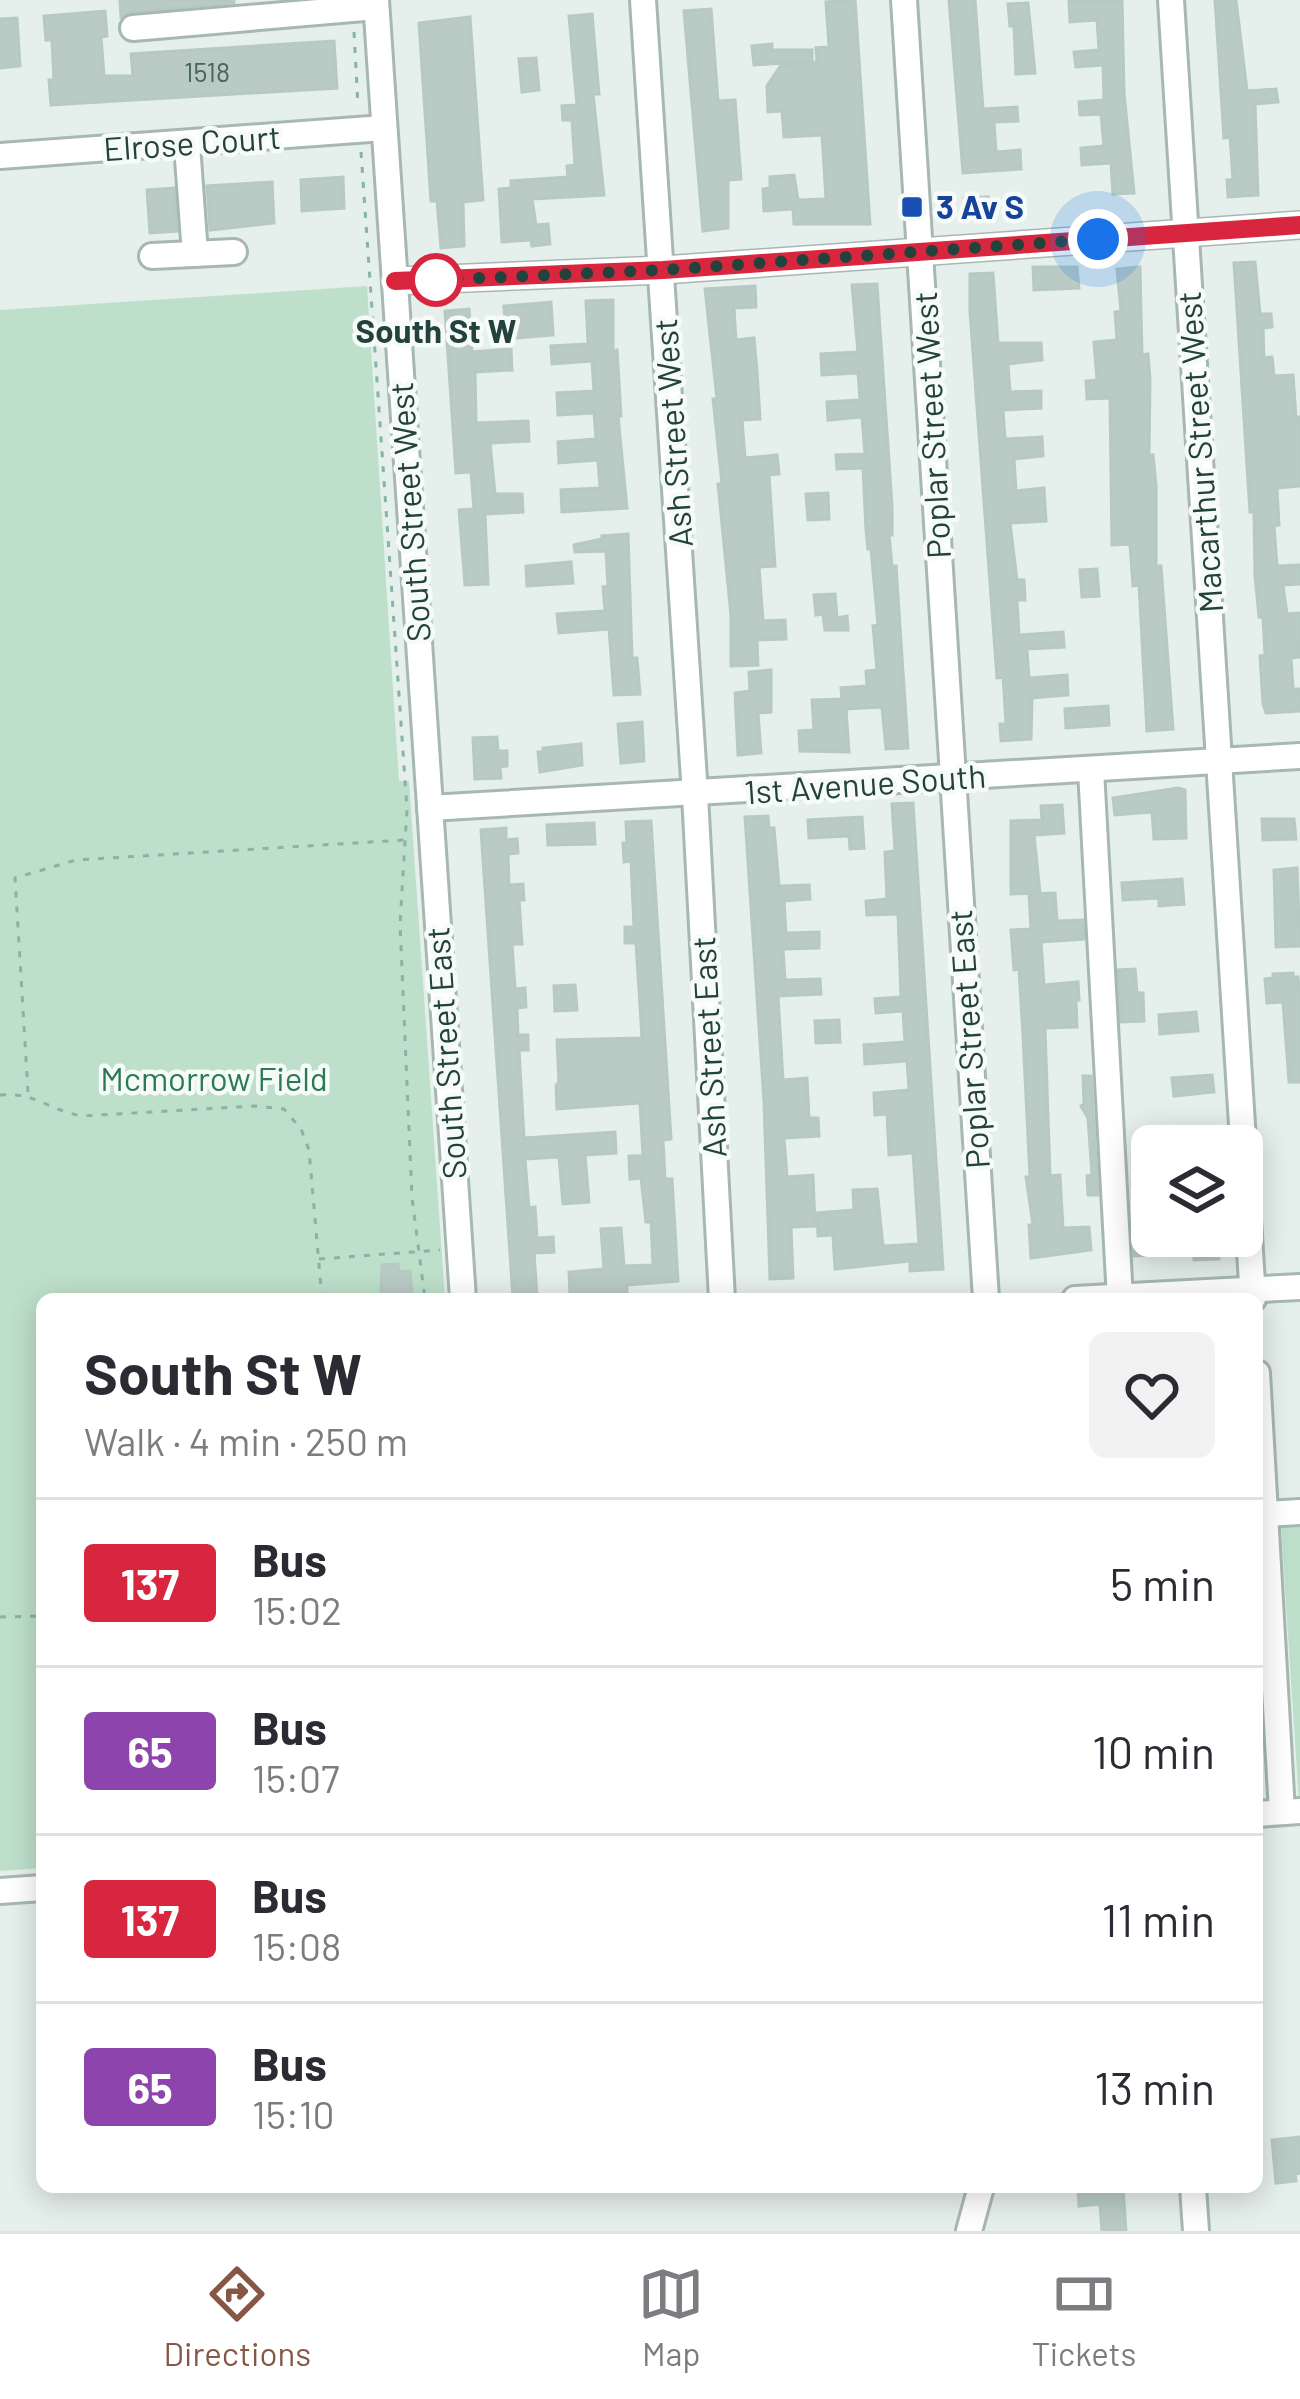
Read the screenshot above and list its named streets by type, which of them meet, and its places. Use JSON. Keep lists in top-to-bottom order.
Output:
{
  "streets": {
    "street": [
      "Elrose Court",
      "Poplar Street West",
      "Ash Street West",
      "Macarthur Street West",
      "South Street West",
      "1st Avenue South",
      "Poplar Street East",
      "Ash Street East",
      "South Street East"
    ]
  },
  "crossings": [
    ["Elrose Court", "South Street West"],
    ["Poplar Street West", "1st Avenue South"],
    ["Poplar Street West", "Poplar Street East"],
    ["Ash Street West", "1st Avenue South"],
    ["Ash Street West", "Ash Street East"],
    ["Macarthur Street West", "1st Avenue South"],
    ["South Street West", "1st Avenue South"],
    ["South Street West", "South Street East"],
    ["1st Avenue South", "Poplar Street East"],
    ["1st Avenue South", "Ash Street East"],
    ["1st Avenue South", "South Street East"]
  ],
  "parks": ["Mcmorrow Field"],
  "places": {
    "transit": ["3 Av S"],
    "other": ["South St W"]
  },
  "lines": ["bus line 137"],
  "house_numbers": ["1518"],
  "page": {
    "heading": ["South St W", "Walk · 4 min · 250 m"],
    "list": [
      {
        "mark": "137",
        "name": "Bus",
        "note": "15:02",
        "value": "5 min"
      },
      {
        "mark": "65",
        "name": "Bus",
        "note": "15:07",
        "value": "10 min"
      },
      {
        "mark": "137",
        "name": "Bus",
        "note": "15:08",
        "value": "11 min"
      },
      {
        "mark": "65",
        "name": "Bus",
        "note": "15:10",
        "value": "13 min"
      }
    ],
    "tabs": ["Directions", "Map", "Tickets"]
  }
}
